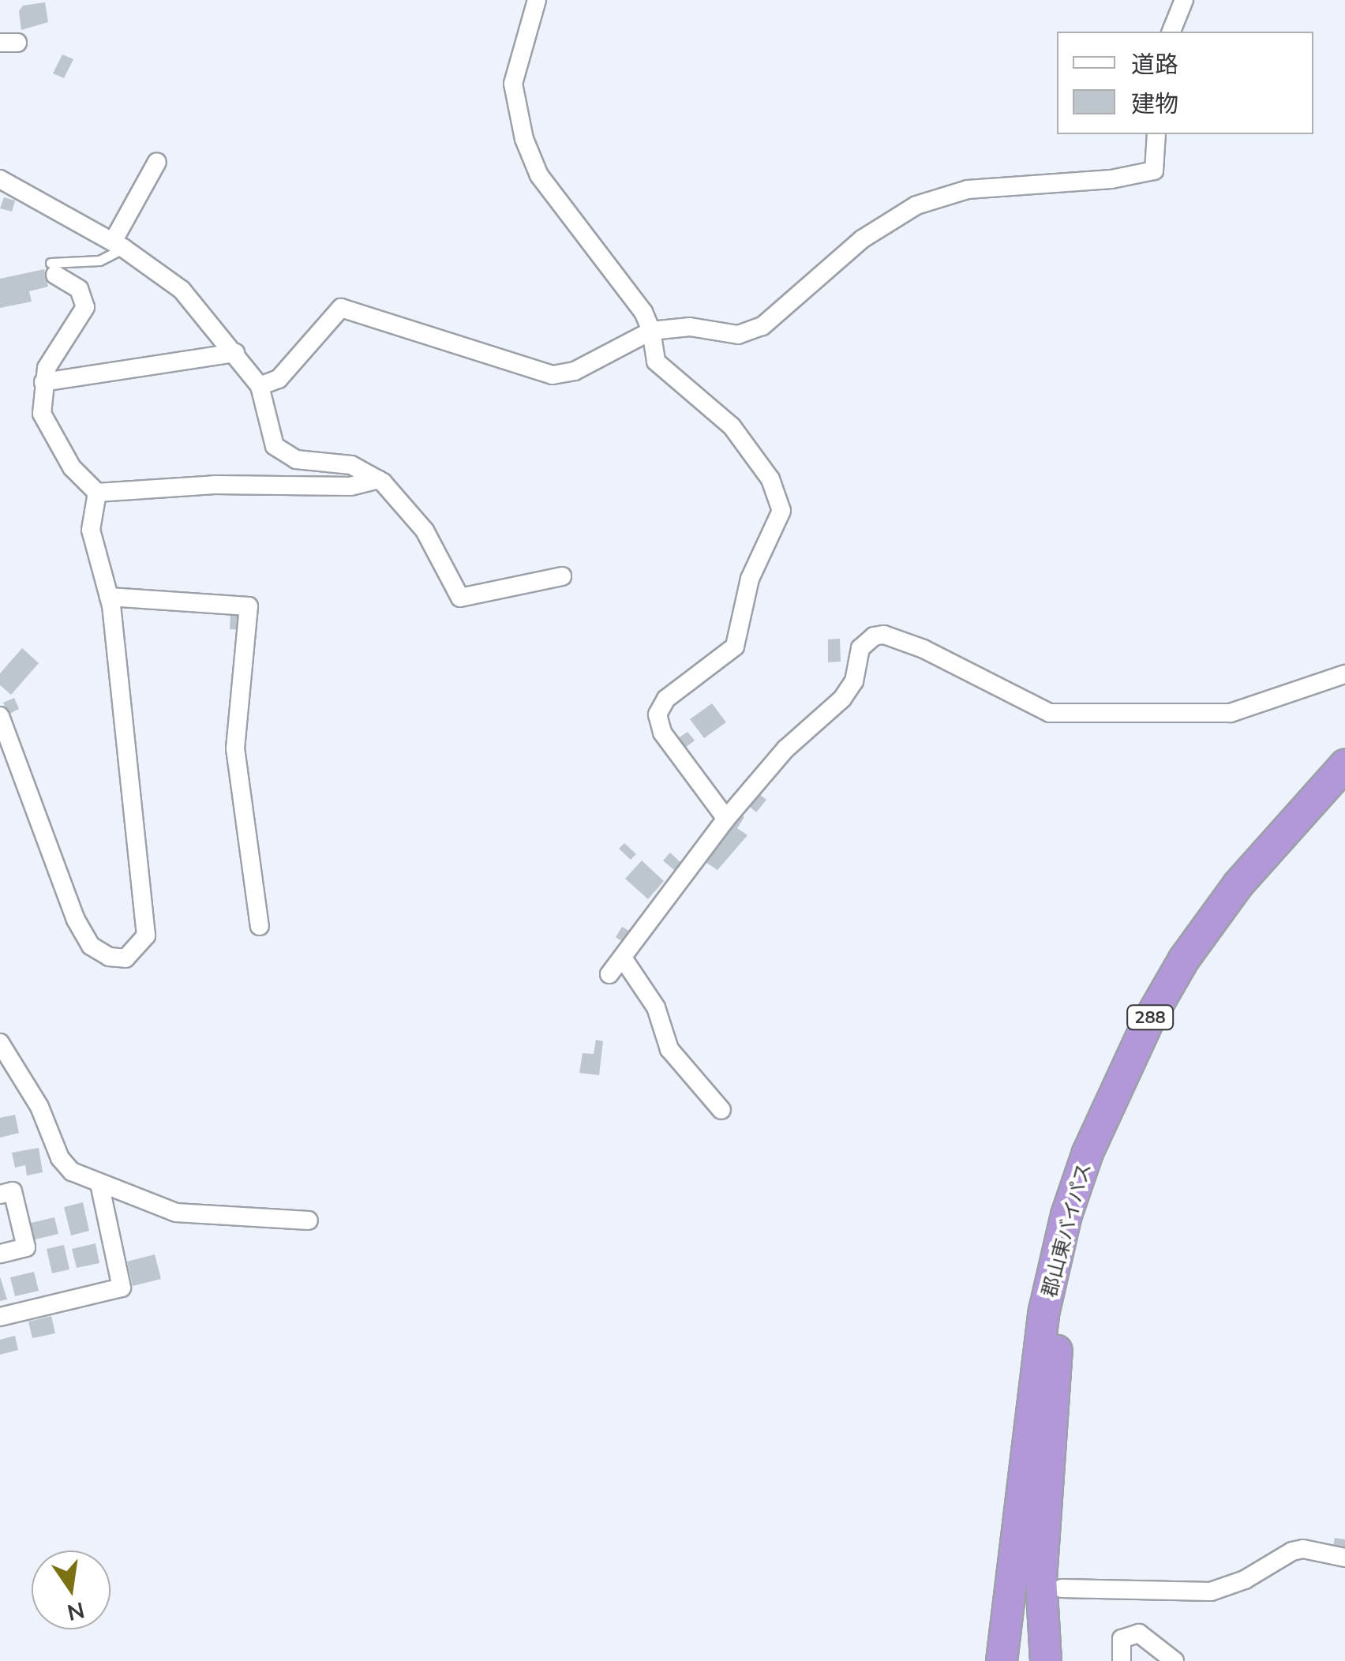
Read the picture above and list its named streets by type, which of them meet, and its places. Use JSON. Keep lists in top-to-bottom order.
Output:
{
  "streets": {
    "highway": ["288", "郡山東バイパス"]
  },
  "legend": ["道路", "建物"],
  "north": "bottom"
}
